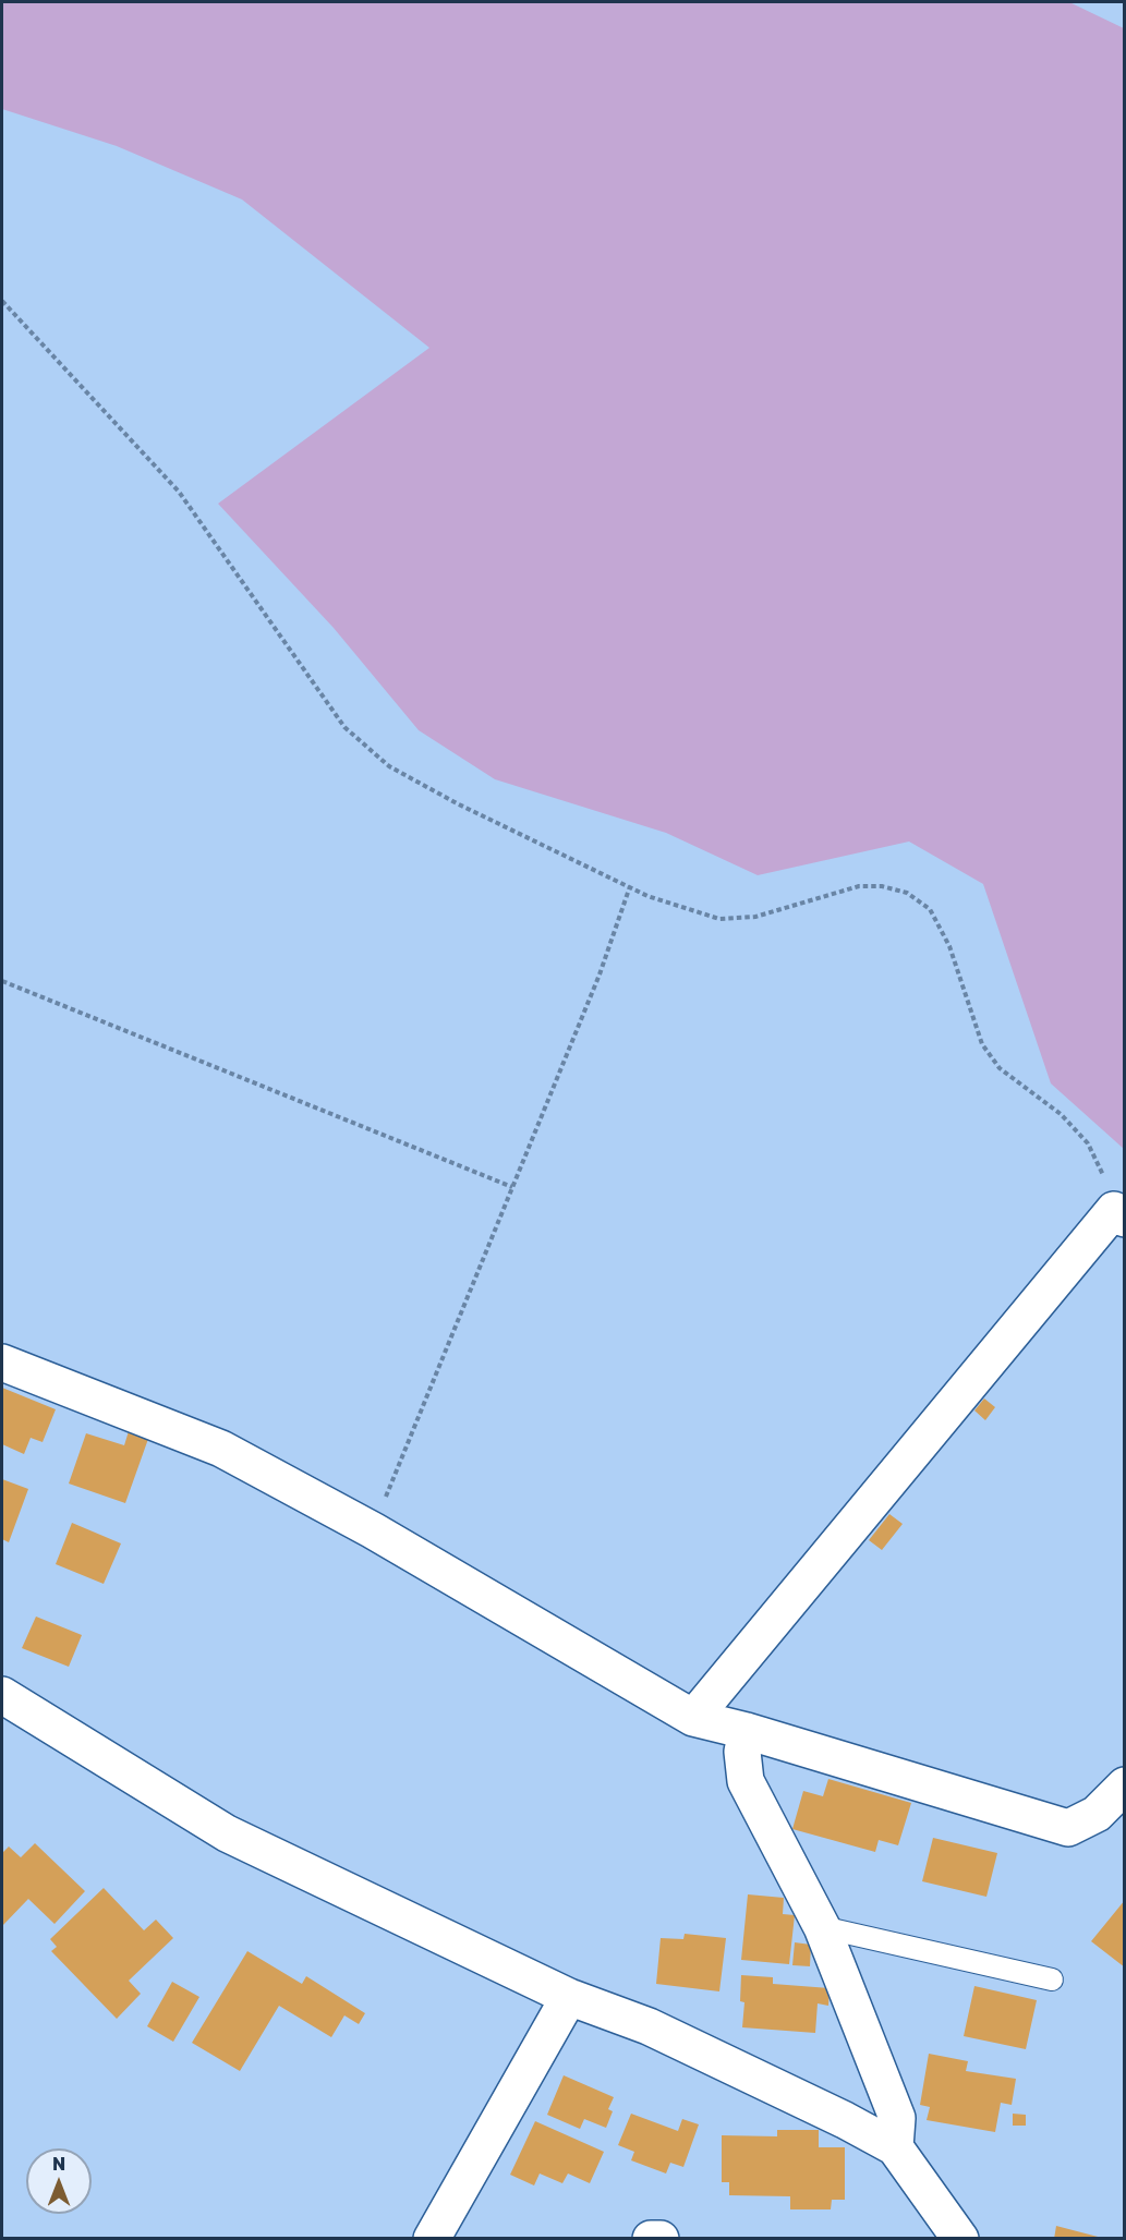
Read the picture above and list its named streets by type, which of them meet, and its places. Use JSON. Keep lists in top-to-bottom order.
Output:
{
  "north": "top"
}
